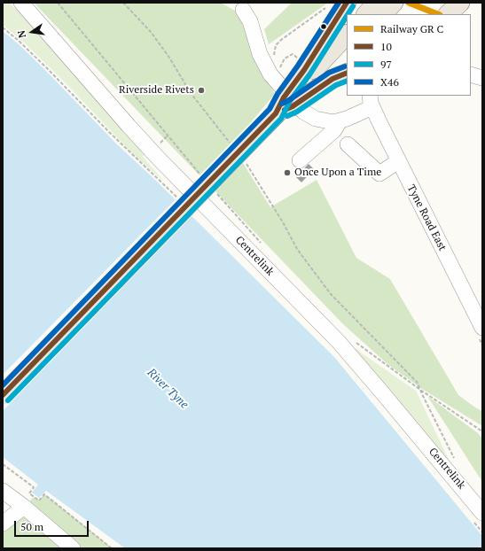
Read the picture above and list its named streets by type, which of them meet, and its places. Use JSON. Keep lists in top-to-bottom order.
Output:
{
  "streets": {
    "street": ["Tyne Road East", "Centrelink"]
  },
  "water": ["River Tyne"],
  "places": ["Riverside Rivets", "Once Upon a Time"],
  "lines": ["transit line 10", "transit line X46", "transit line 97"],
  "legend": [
    "Railway GR C",
    "10",
    "97",
    "X46"
  ],
  "scale_bar": "50 m",
  "north": "left"
}
